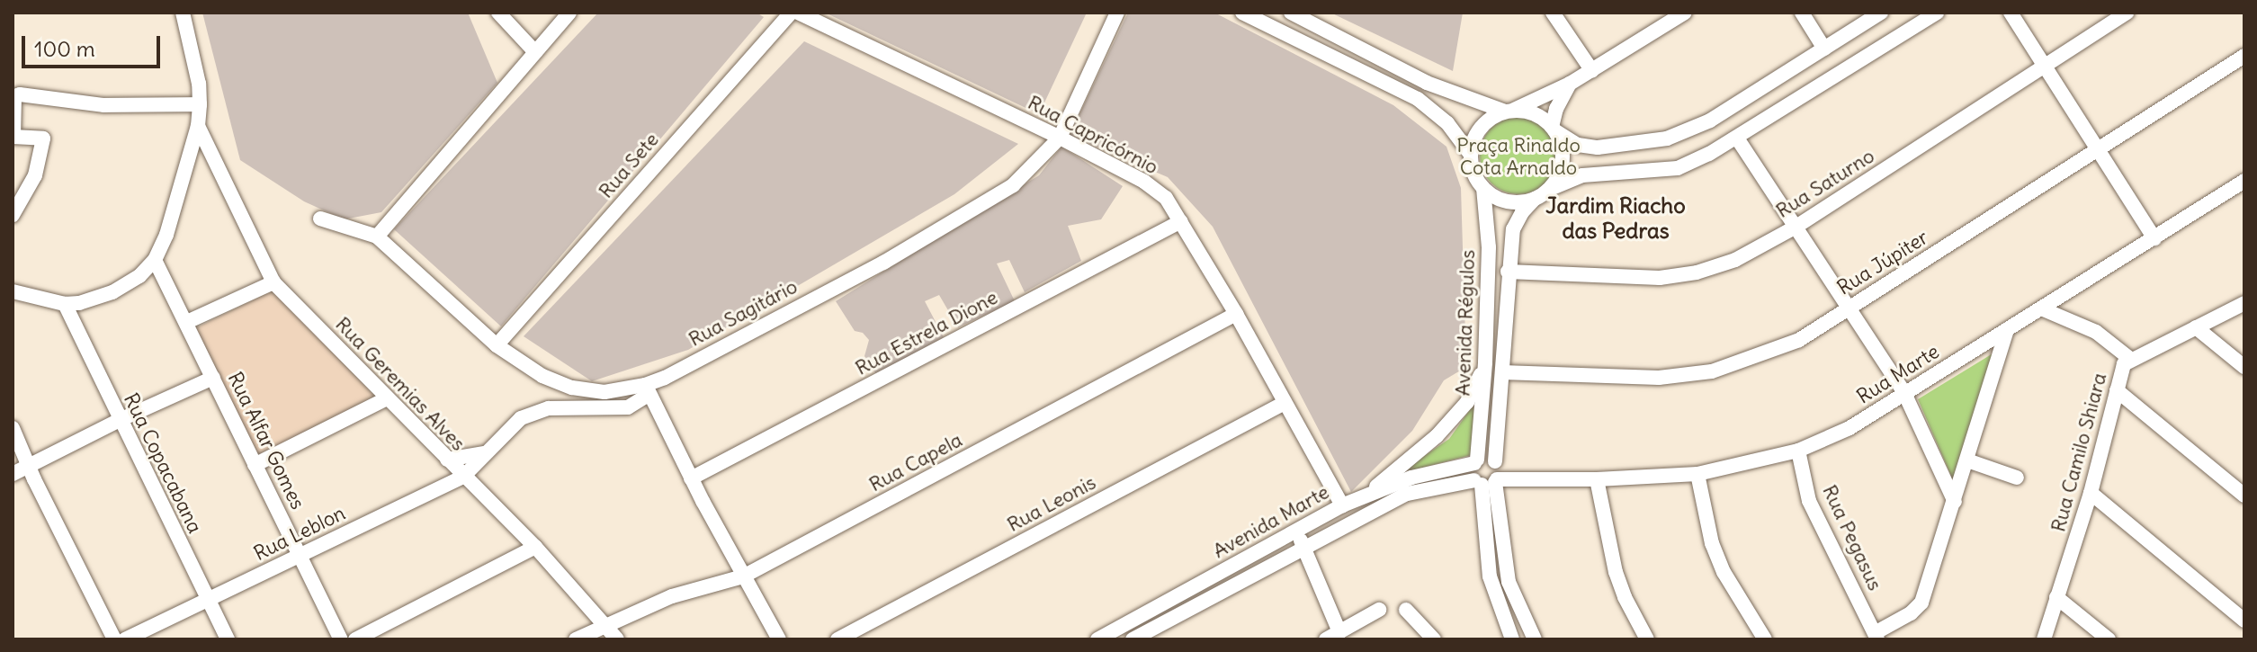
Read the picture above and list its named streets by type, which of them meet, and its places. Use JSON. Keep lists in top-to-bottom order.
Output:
{
  "streets": {
    "street": [
      "Rua Capricórnio",
      "Rua Sete",
      "Rua Saturno",
      "Rua Júpiter",
      "Rua Sagitário",
      "Avenida Régulos",
      "Rua Estrela Dione",
      "Rua Marte",
      "Rua Geremias Alves",
      "Rua Alfar Gomes",
      "Rua Camilo Shiara",
      "Rua Capela",
      "Rua Copacabana",
      "Rua Leonis",
      "Avenida Marte",
      "Rua Leblon",
      "Rua Pegasus"
    ]
  },
  "crossings": [
    ["Rua Capricórnio", "Rua Sagitário"],
    ["Rua Capricórnio", "Rua Estrela Dione"],
    ["Rua Capricórnio", "Rua Capela"],
    ["Rua Capricórnio", "Rua Leonis"],
    ["Rua Capricórnio", "Avenida Marte"],
    ["Rua Sete", "Rua Sagitário"],
    ["Rua Saturno", "Avenida Régulos"],
    ["Rua Júpiter", "Avenida Régulos"],
    ["Rua Sagitário", "Rua Leblon"],
    ["Avenida Régulos", "Rua Marte"],
    ["Avenida Régulos", "Avenida Marte"],
    ["Rua Marte", "Avenida Marte"],
    ["Rua Marte", "Rua Pegasus"],
    ["Rua Geremias Alves", "Rua Capela"],
    ["Rua Geremias Alves", "Rua Leblon"],
    ["Rua Alfar Gomes", "Rua Leblon"],
    ["Rua Copacabana", "Rua Leblon"]
  ],
  "districts": ["Jardim Riacho das Pedras"],
  "parks": ["Praça Rinaldo Cota Arnaldo"],
  "scale_bar": "100 m"
}
